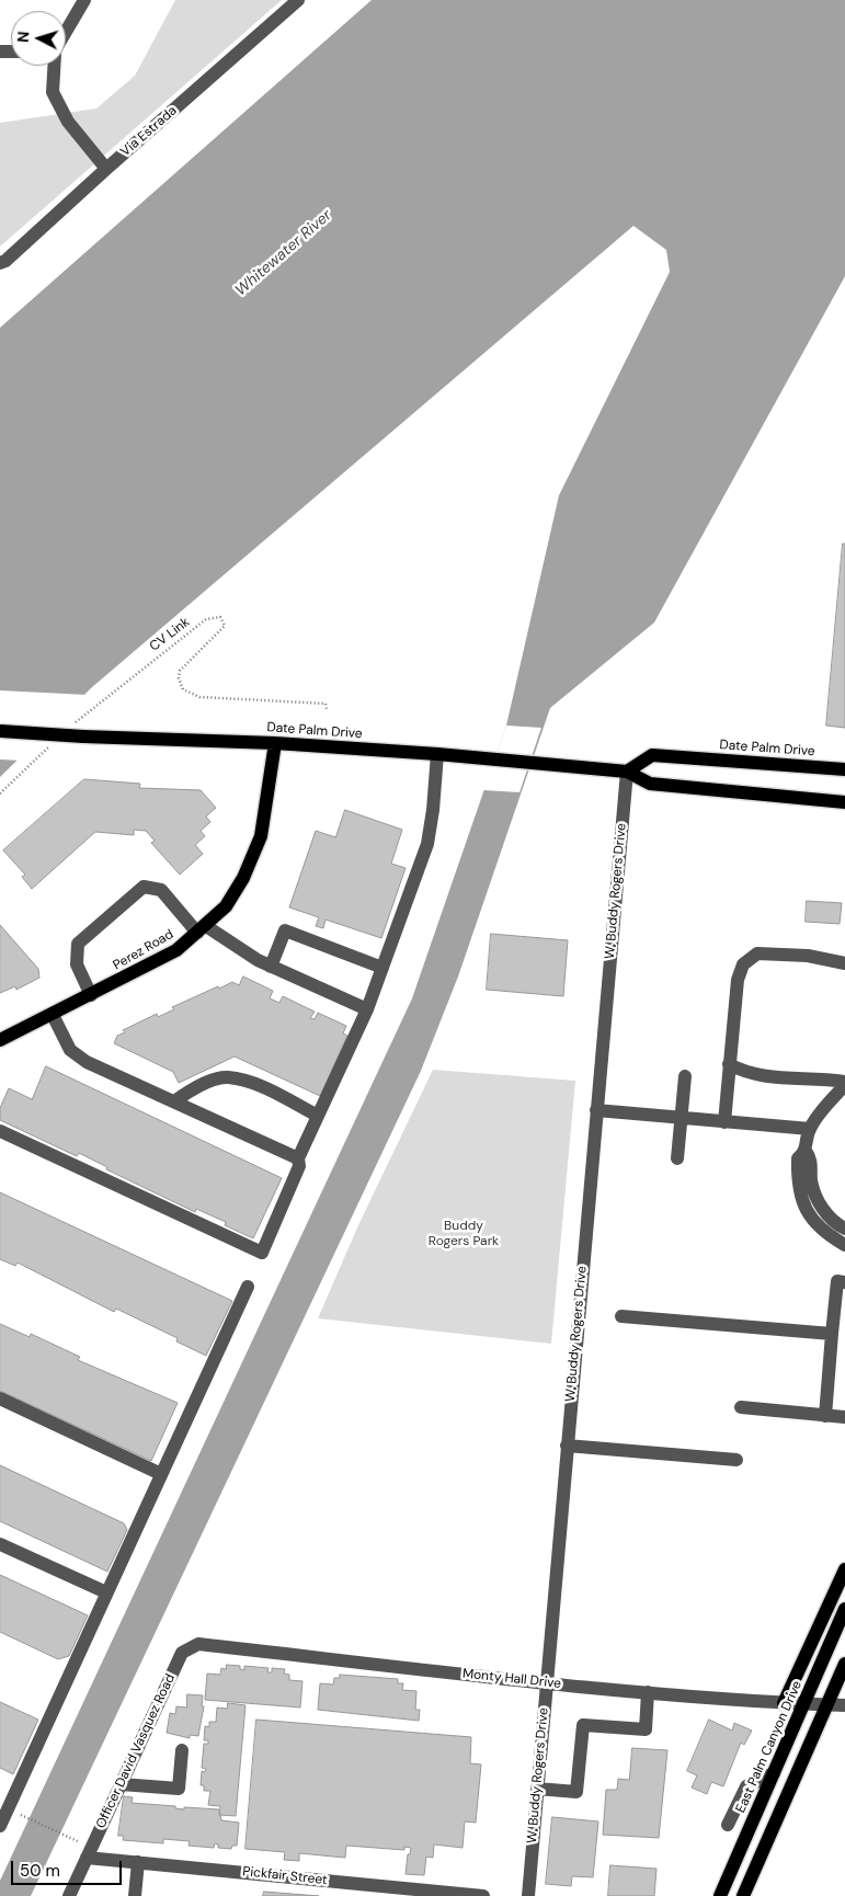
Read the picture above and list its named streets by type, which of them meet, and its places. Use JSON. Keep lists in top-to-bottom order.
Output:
{
  "streets": {
    "main road": ["Date Palm Drive", "Perez Road", "East Palm Canyon Drive"],
    "street": [
      "Via Estrada",
      "W. Buddy Rogers Drive",
      "Monty Hall Drive",
      "Officer David Vasquez Road",
      "Pickfair Street"
    ],
    "path": ["CV Link"]
  },
  "crossings": [
    ["Date Palm Drive", "W. Buddy Rogers Drive"],
    ["Date Palm Drive", "Perez Road"],
    ["W. Buddy Rogers Drive", "Monty Hall Drive"],
    ["Monty Hall Drive", "East Palm Canyon Drive"],
    ["Monty Hall Drive", "Officer David Vasquez Road"],
    ["Officer David Vasquez Road", "Pickfair Street"]
  ],
  "water": ["Whitewater River"],
  "parks": ["Buddy Rogers Park"],
  "scale_bar": "50 m",
  "north": "left"
}
